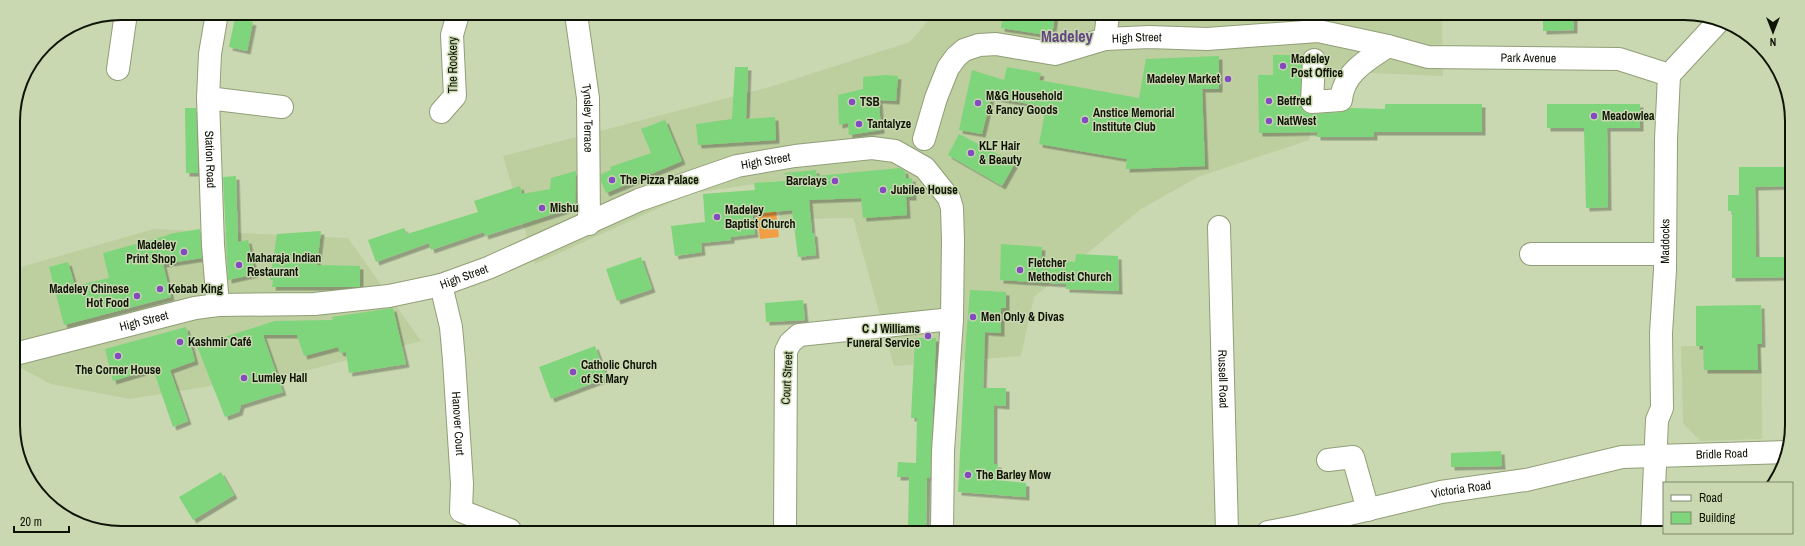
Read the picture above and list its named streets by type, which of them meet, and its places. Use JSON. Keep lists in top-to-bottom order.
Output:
{
  "streets": {
    "street": [
      "High Street",
      "Park Avenue",
      "The Rookery",
      "Tynsley Terrace",
      "Station Road",
      "Maddocks",
      "Court Street",
      "Russell Road",
      "Hanover Court",
      "Bridle Road",
      "Victoria Road"
    ]
  },
  "crossings": [
    ["High Street", "Park Avenue"],
    ["High Street", "Tynsley Terrace"],
    ["High Street", "Station Road"],
    ["High Street", "Hanover Court"],
    ["Park Avenue", "Maddocks"],
    ["Maddocks", "Bridle Road"],
    ["Maddocks", "Victoria Road"],
    ["Bridle Road", "Victoria Road"]
  ],
  "districts": ["Madeley"],
  "places": [
    "Madeley Post Office",
    "Madeley Market",
    "Betfred",
    "TSB",
    "M&G Household & Fancy Goods",
    "Meadowlea",
    "Anstice Memorial Institute Club",
    "NatWest",
    "Tantalyze",
    "KLF Hair & Beauty",
    "The Pizza Palace",
    "Barclays",
    "Jubilee House",
    "Mishu",
    "Madeley Baptist Church",
    "Madeley Print Shop",
    "Maharaja Indian Restaurant",
    "Fletcher Methodist Church",
    "Kebab King",
    "Madeley Chinese Hot Food",
    "Men Only & Divas",
    "C J Williams Funeral Service",
    "Kashmir Café",
    "The Corner House",
    "Catholic Church of St Mary",
    "Lumley Hall",
    "The Barley Mow"
  ],
  "legend": ["Road", "Building"],
  "scale_bar": "20 m",
  "north": "bottom"
}
